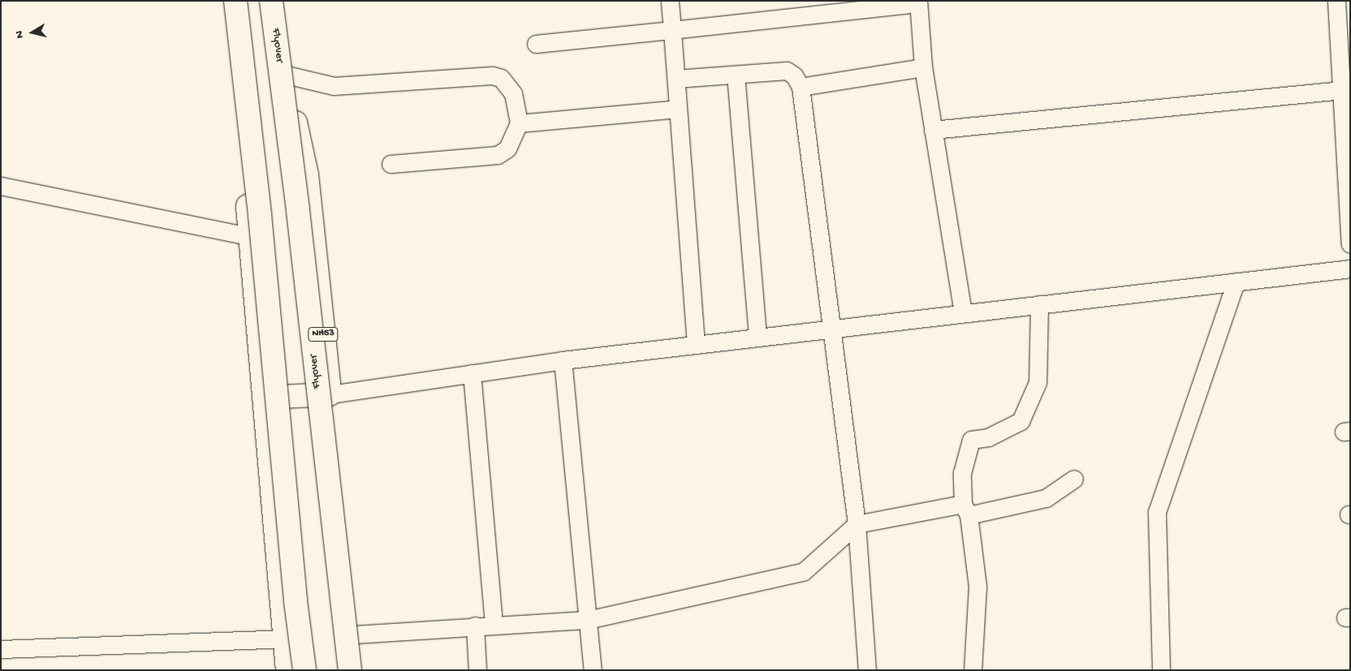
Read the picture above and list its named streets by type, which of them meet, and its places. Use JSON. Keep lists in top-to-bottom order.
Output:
{
  "streets": {
    "highway": ["Flyover", "NH53"]
  },
  "north": "left"
}
